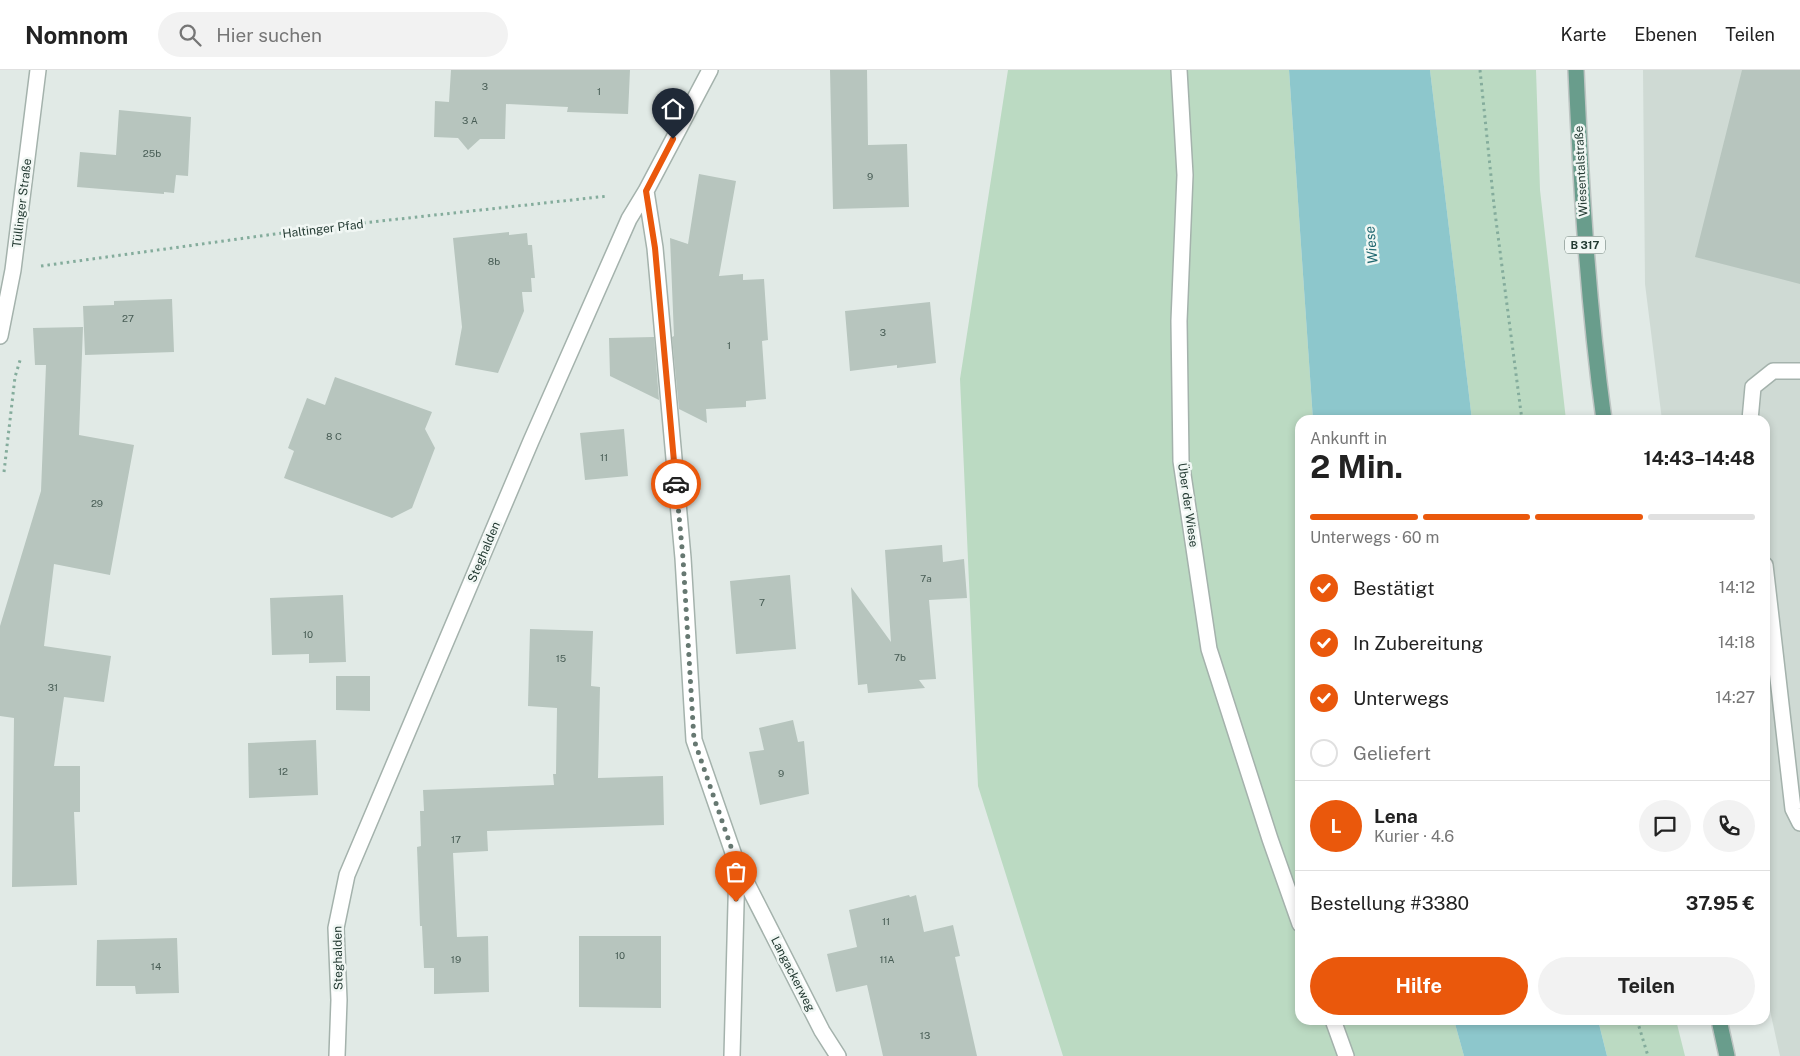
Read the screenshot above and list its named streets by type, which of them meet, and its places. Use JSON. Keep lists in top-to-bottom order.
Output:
{
  "streets": {
    "main road": ["Wiesentalstraße", "B 317"],
    "street": [
      "Tüllinger Straße",
      "Über der Wiese",
      "Steghalden",
      "Langackerweg"
    ],
    "path": ["Haltinger Pfad"]
  },
  "crossings": [
    ["Tüllinger Straße", "Haltinger Pfad"],
    ["Haltinger Pfad", "Steghalden"],
    ["Haltinger Pfad", "Langackerweg"],
    ["Steghalden", "Langackerweg"]
  ],
  "water": ["Wiese"],
  "house_numbers": [
    "3",
    "1",
    "3 A",
    "25b",
    "9",
    "8b",
    "27",
    "3",
    "1",
    "8 C",
    "11",
    "29",
    "7a",
    "7",
    "10",
    "7b",
    "15",
    "31",
    "12",
    "9",
    "17",
    "11",
    "10",
    "19",
    "11A",
    "14",
    "13"
  ],
  "page": {
    "header": "Nomnom",
    "search": "Hier suchen",
    "nav": ["Karte", "Ebenen", "Teilen"],
    "heading": ["2 Min.", "Ankunft in", "14:43–14:48"],
    "panel": [
      "Lena",
      "Kurier · 4.6",
      "Bestellung #3380",
      "37.95 €"
    ],
    "bar": "Unterwegs · 60 m",
    "list": [
      ["Bestätigt", "14:12"],
      ["In Zubereitung", "14:18"],
      ["Unterwegs", "14:27"],
      "Geliefert"
    ],
    "round": "L",
    "buttons": ["Hilfe", "Teilen"]
  }
}
